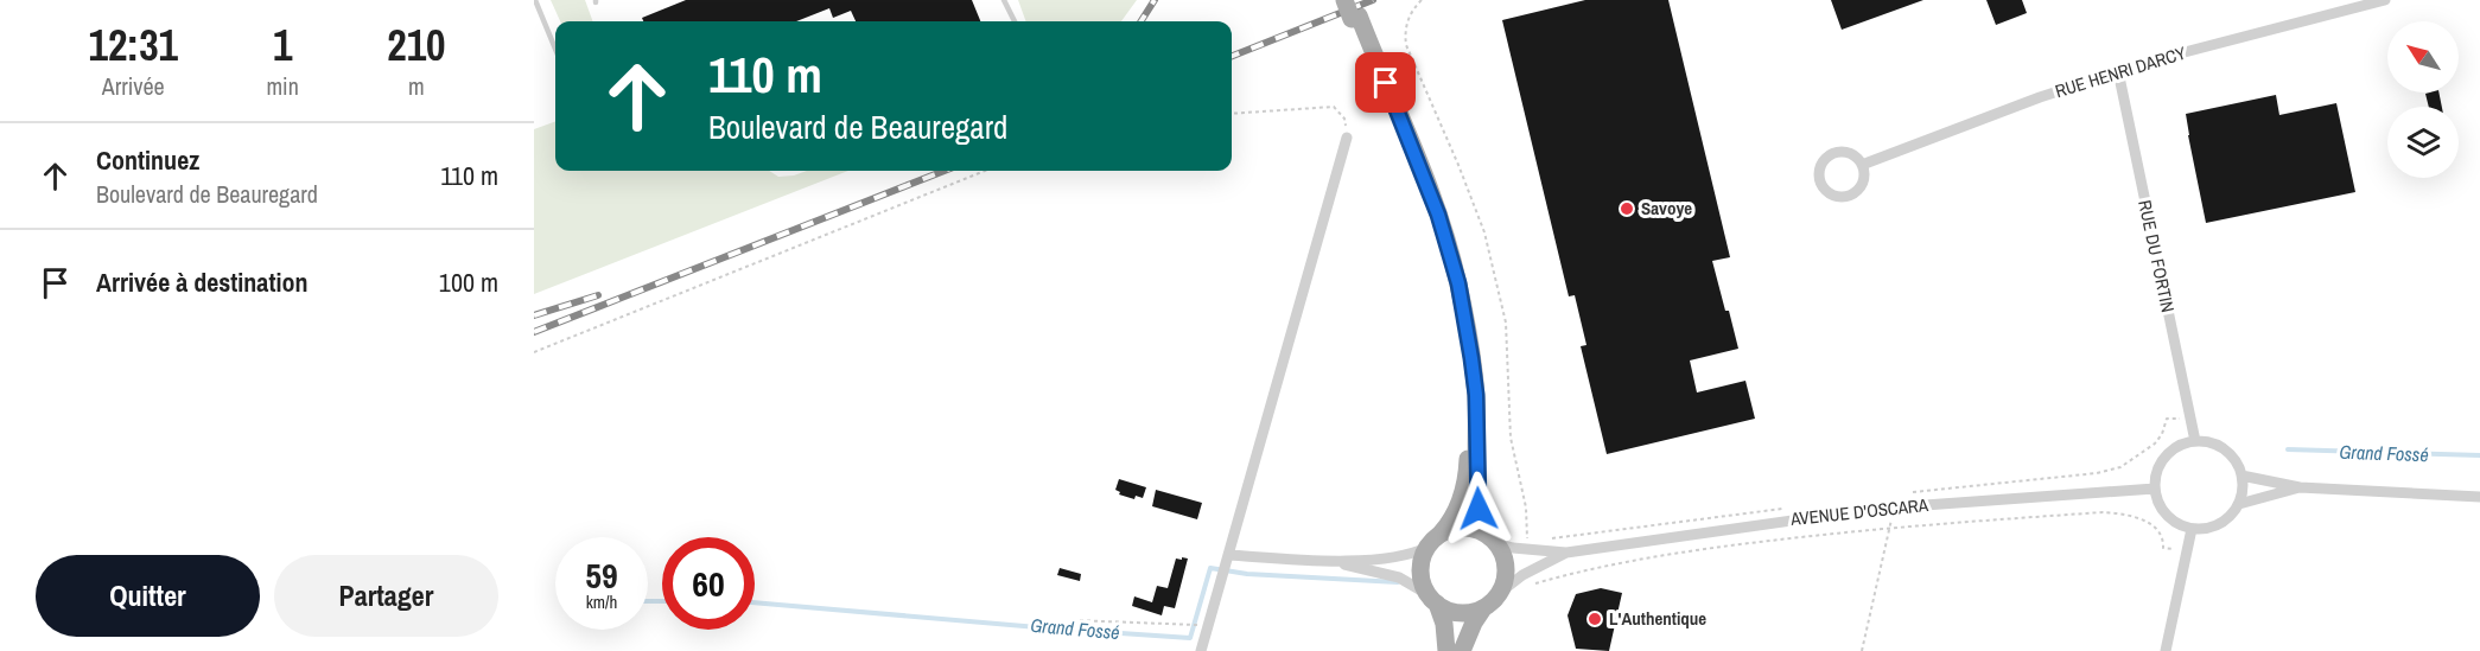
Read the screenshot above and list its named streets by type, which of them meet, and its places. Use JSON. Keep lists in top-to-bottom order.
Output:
{
  "streets": {
    "street": ["RUE HENRI DARCY", "RUE DU FORTIN", "AVENUE D'OSCARA"]
  },
  "crossings": [
    ["RUE HENRI DARCY", "RUE DU FORTIN"],
    ["RUE DU FORTIN", "AVENUE D'OSCARA"]
  ],
  "water": ["Grand Fossé"],
  "places": ["Savoye", "L'Authentique"],
  "north": "top left",
  "page": {
    "eta": [
      "12:31",
      "Arrivée",
      "1",
      "min",
      "210",
      "m"
    ],
    "turn": ["110 m", "Boulevard de Beauregard"],
    "list": [
      {
        "name": "Continuez",
        "note": "Boulevard de Beauregard",
        "value": "110 m"
      },
      {
        "name": "Arrivée à destination",
        "value": "100 m"
      }
    ],
    "speed": "59 km/h",
    "limit": "60",
    "buttons": ["Quitter", "Partager"]
  }
}
